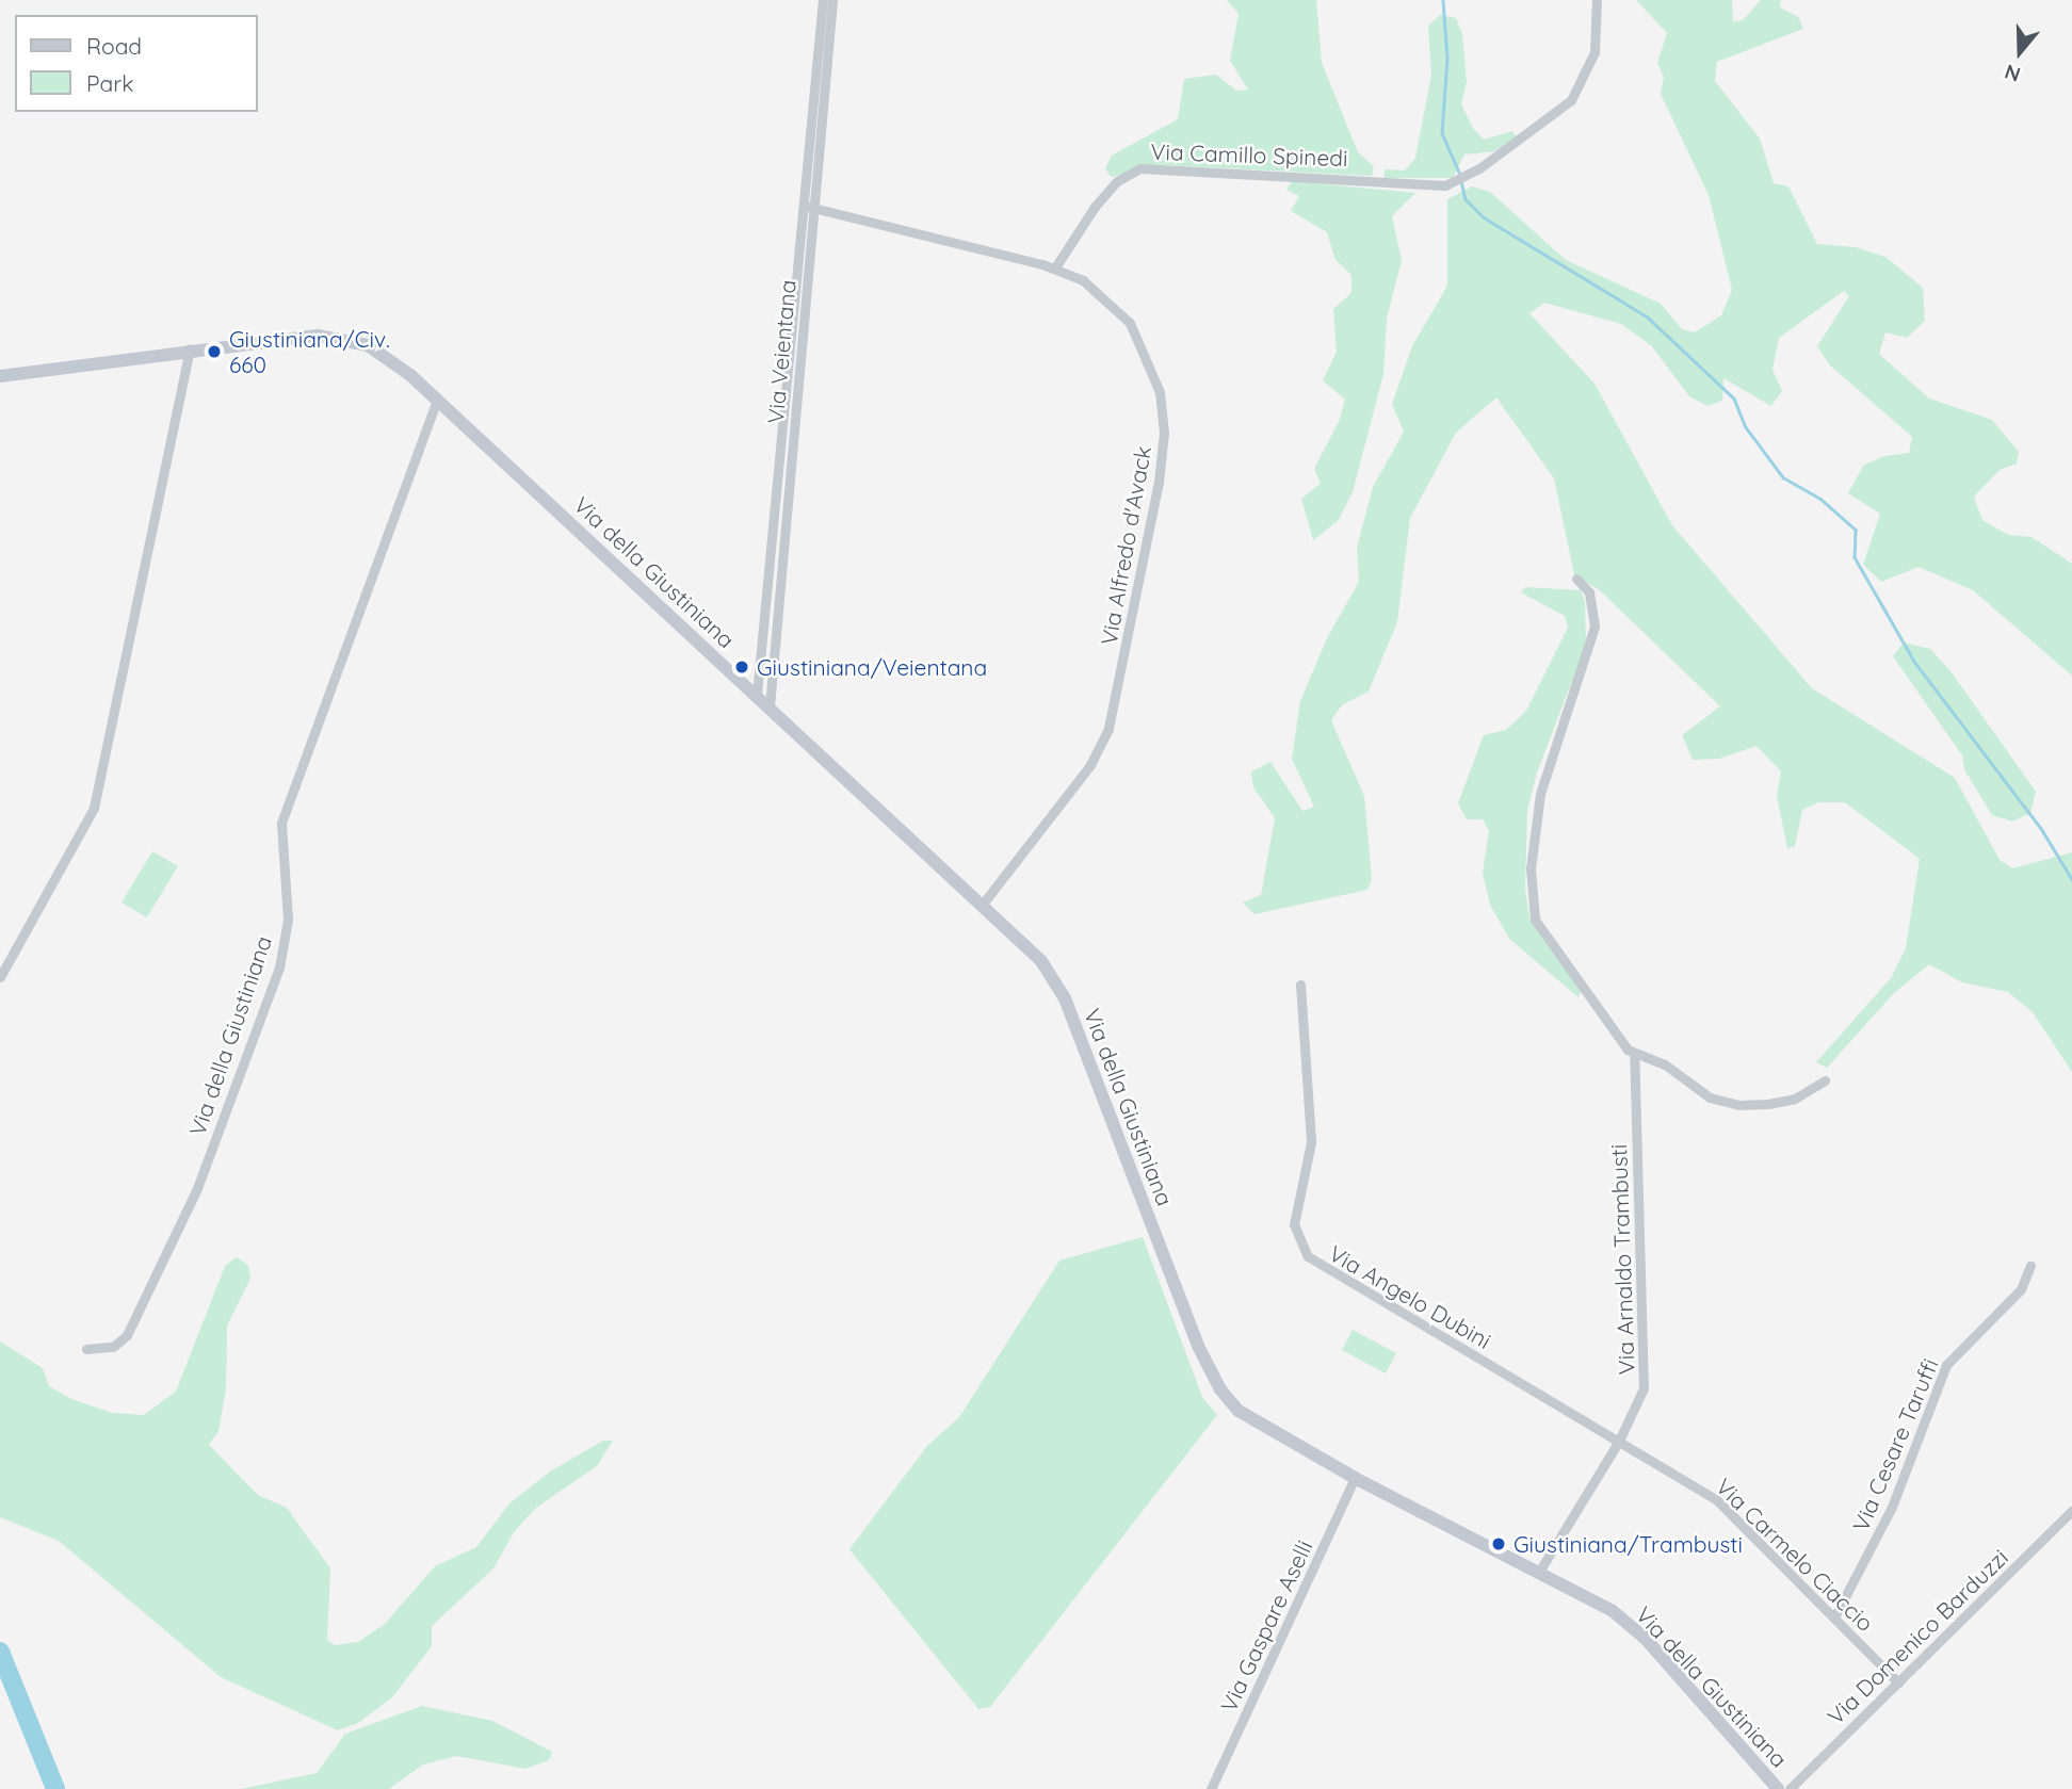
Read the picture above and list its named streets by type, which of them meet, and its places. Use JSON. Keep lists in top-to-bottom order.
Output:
{
  "streets": {
    "street": [
      "Via Camillo Spinedi",
      "Via Veientana",
      "Via Alfredo d'Avack",
      "Via della Giustiniana",
      "Via Arnaldo Trambusti",
      "Via Angelo Dubini",
      "Via Cesare Taruffi",
      "Via Carmelo Ciaccio",
      "Via Gaspare Aselli",
      "Via Domenico Barduzzi"
    ]
  },
  "crossings": [
    ["Via Camillo Spinedi", "Via Alfredo d'Avack"],
    ["Via Veientana", "Via Alfredo d'Avack"],
    ["Via Veientana", "Via della Giustiniana"],
    ["Via Alfredo d'Avack", "Via della Giustiniana"],
    ["Via della Giustiniana", "Via Arnaldo Trambusti"],
    ["Via della Giustiniana", "Via Gaspare Aselli"],
    ["Via Arnaldo Trambusti", "Via Angelo Dubini"],
    ["Via Arnaldo Trambusti", "Via Carmelo Ciaccio"],
    ["Via Angelo Dubini", "Via Carmelo Ciaccio"],
    ["Via Cesare Taruffi", "Via Carmelo Ciaccio"],
    ["Via Carmelo Ciaccio", "Via Domenico Barduzzi"]
  ],
  "places": ["Giustiniana/Civ. 660", "Giustiniana/Veientana", "Giustiniana/Trambusti"],
  "legend": ["Road", "Park"],
  "north": "bottom"
}
